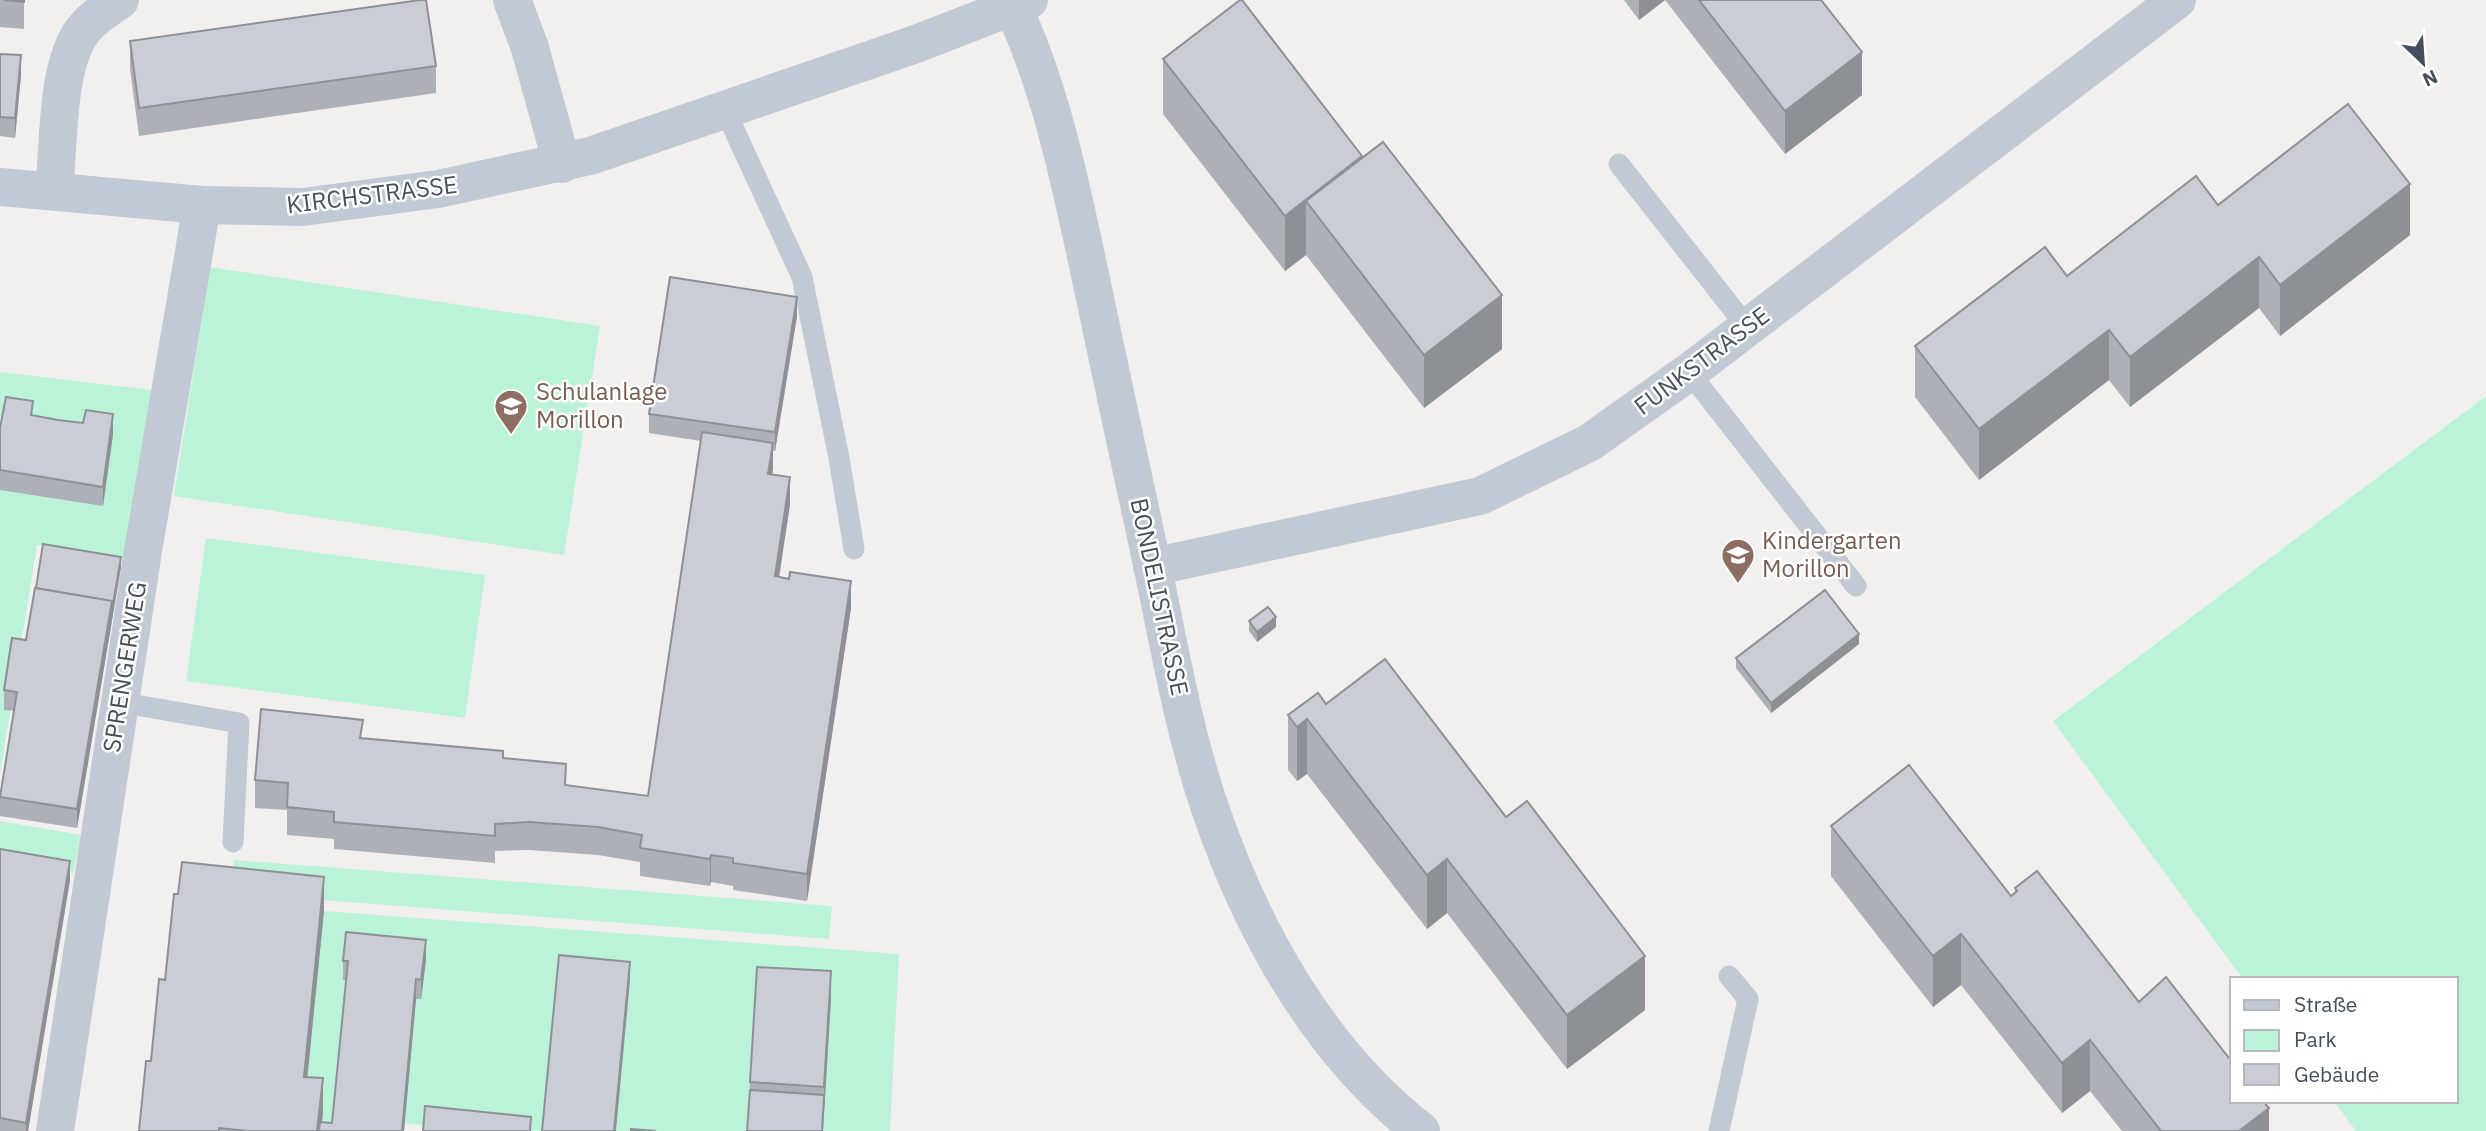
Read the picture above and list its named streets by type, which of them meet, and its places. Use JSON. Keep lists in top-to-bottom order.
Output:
{
  "streets": {
    "street": [
      "KIRCHSTRASSE",
      "FUNKSTRASSE",
      "BONDELISTRASSE",
      "SPRENGERWEG"
    ]
  },
  "crossings": [
    ["KIRCHSTRASSE", "BONDELISTRASSE"],
    ["KIRCHSTRASSE", "SPRENGERWEG"],
    ["FUNKSTRASSE", "BONDELISTRASSE"]
  ],
  "places": {
    "school or university": ["Schulanlage Morillon", "Kindergarten Morillon"]
  },
  "legend": ["Straße", "Park", "Gebäude"],
  "north": "bottom right"
}
